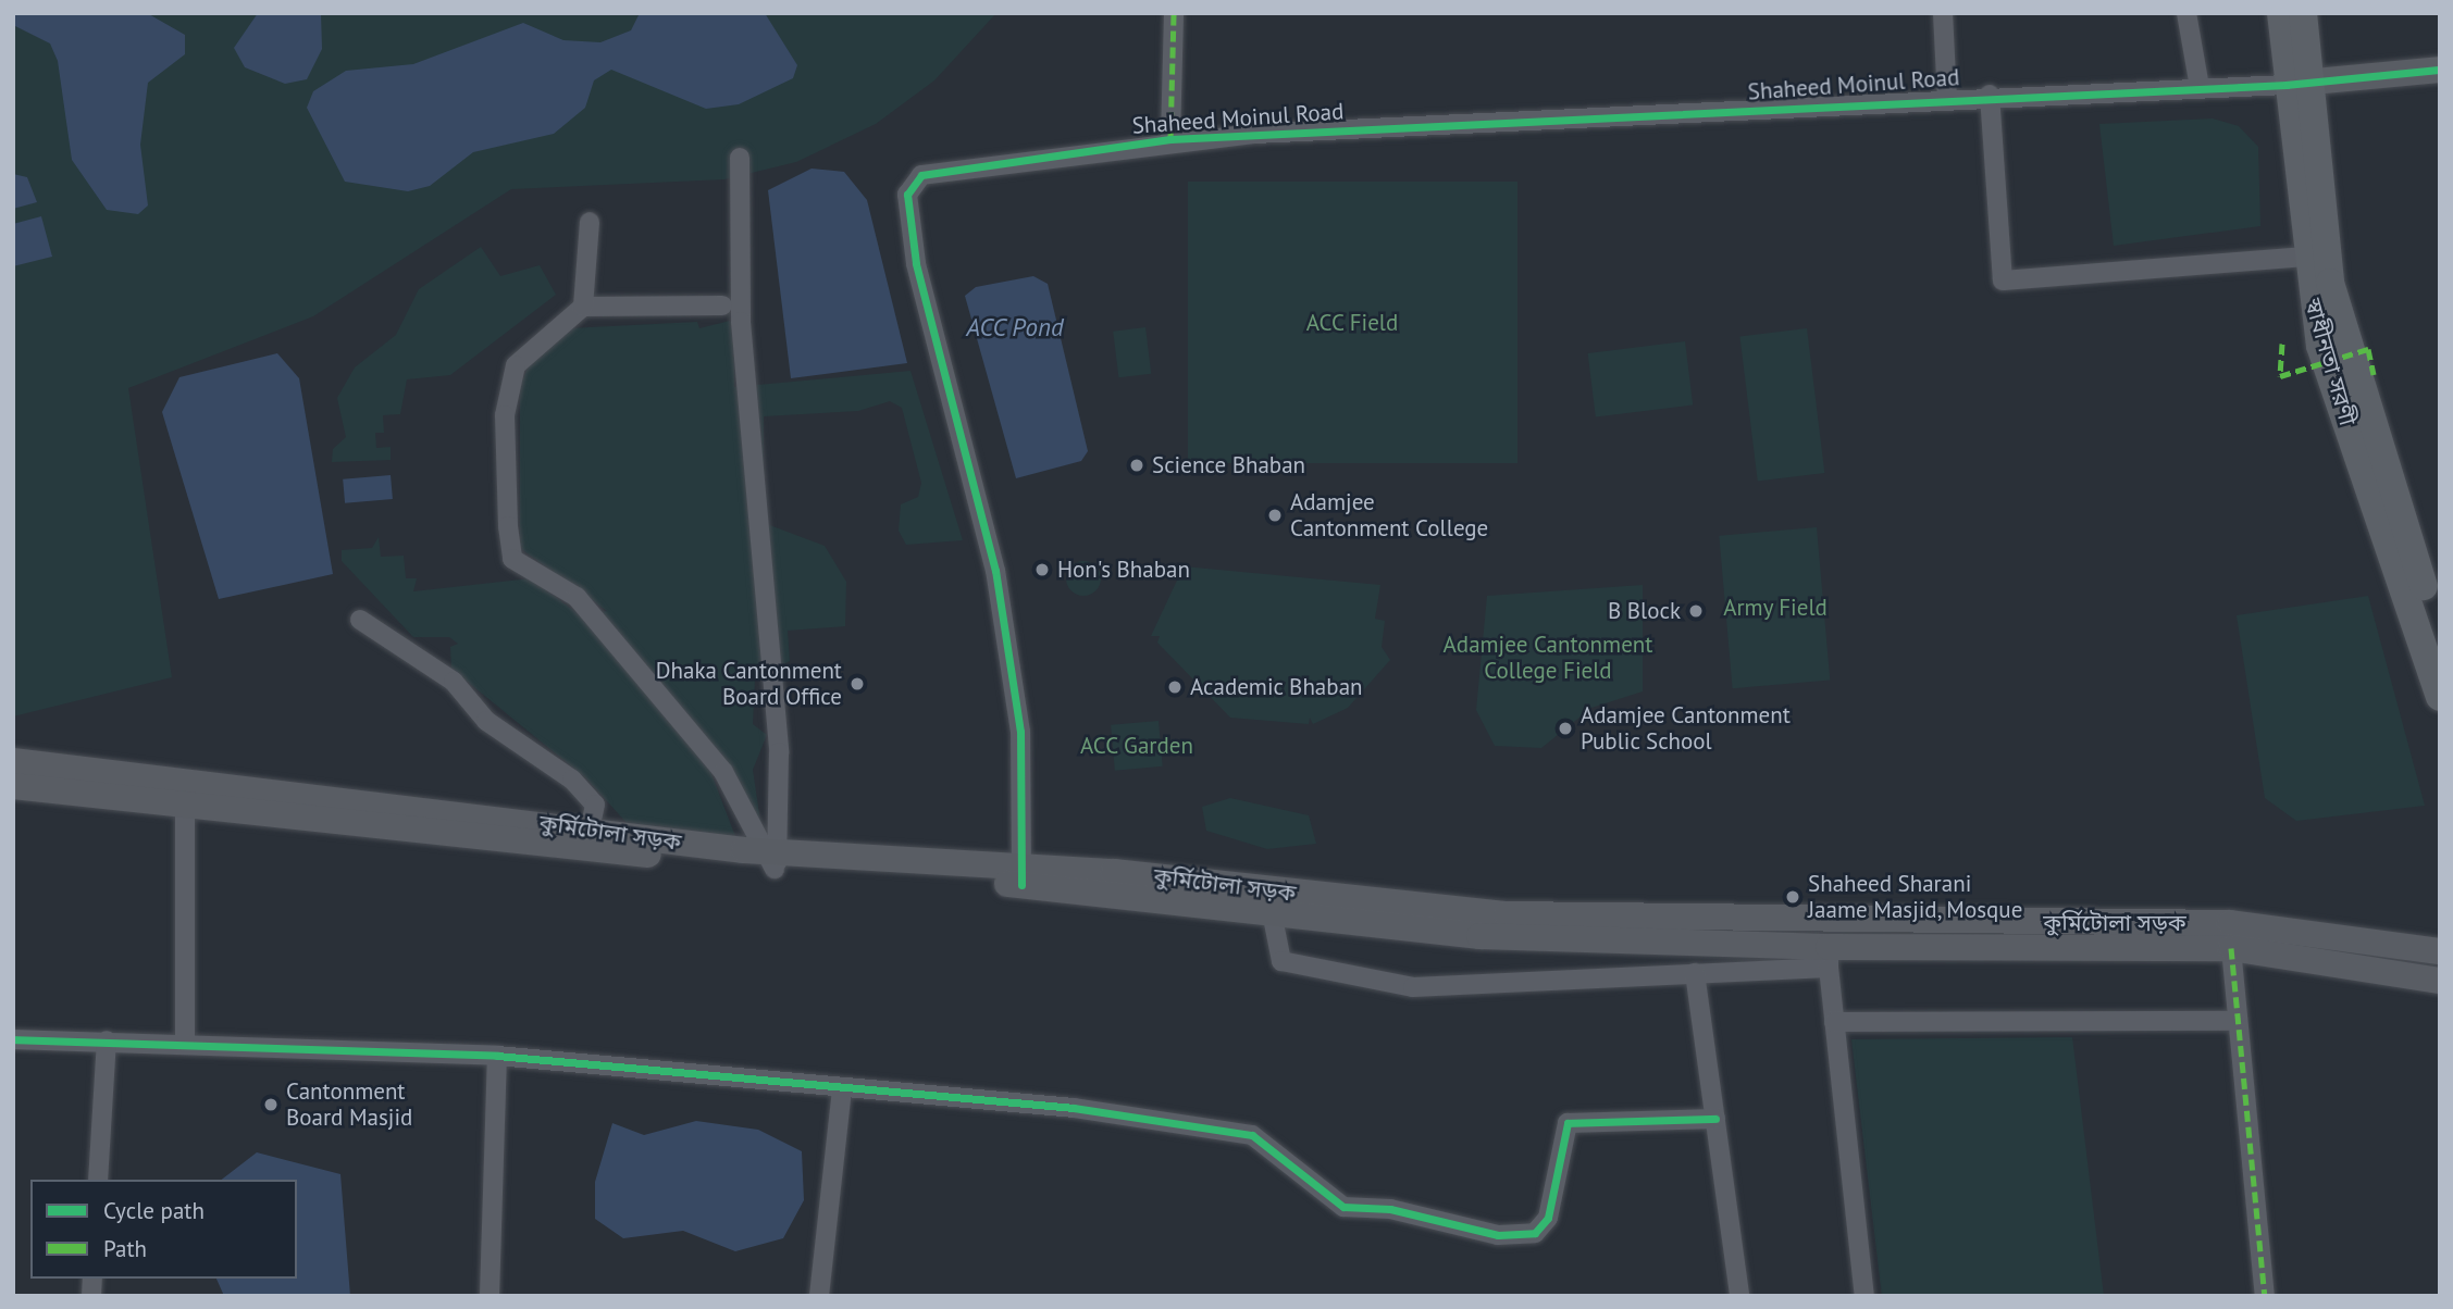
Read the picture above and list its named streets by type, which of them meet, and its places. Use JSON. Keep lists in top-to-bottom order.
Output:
{
  "streets": {
    "main road": ["স্বাধীনতা সরণী", "কুর্মিটোলা সড়ক"],
    "street": ["Shaheed Moinul Road"]
  },
  "crossings": [
    ["Shaheed Moinul Road", "স্বাধীনতা সরণী"],
    ["Shaheed Moinul Road", "কুর্মিটোলা সড়ক"]
  ],
  "water": ["ACC Pond"],
  "parks": [
    "ACC Field",
    "Army Field",
    "Adamjee Cantonment College Field",
    "ACC Garden"
  ],
  "places": [
    "Science Bhaban",
    "Adamjee Cantonment College",
    "Hon's Bhaban",
    "B Block",
    "Dhaka Cantonment Board Office",
    "Academic Bhaban",
    "Adamjee Cantonment Public School",
    "Shaheed Sharani Jaame Masjid, Mosque",
    "Cantonment Board Masjid"
  ],
  "legend": ["Cycle path", "Path"]
}
